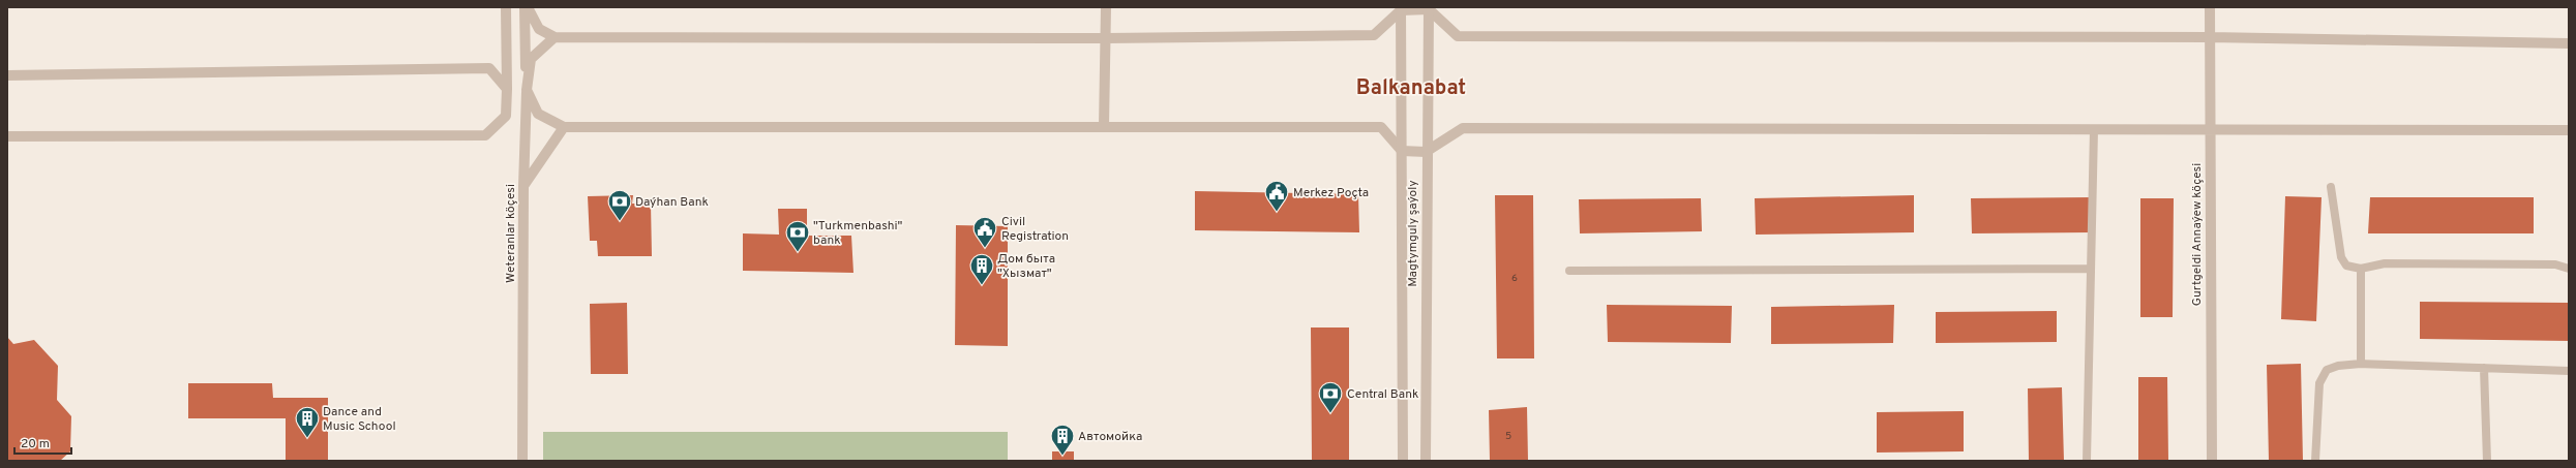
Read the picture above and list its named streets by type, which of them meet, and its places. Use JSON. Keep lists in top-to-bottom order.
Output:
{
  "streets": {
    "street": ["Weteranlar köçesi", "Magtymguly şaýoly", "Gurtgeldi Annaýew köçesi"]
  },
  "districts": ["Balkanabat"],
  "places": {
    "public building": ["Merkez Poçta", "Civil Registration"],
    "bank": ["Daýhan Bank", "\"Turkmenbashi\" bank", "Central Bank"],
    "building": ["Дом быта \"Хызмат\"", "Dance and Music School", "Автомойка"]
  },
  "house_numbers": ["6", "5"],
  "scale_bar": "20 m"
}
